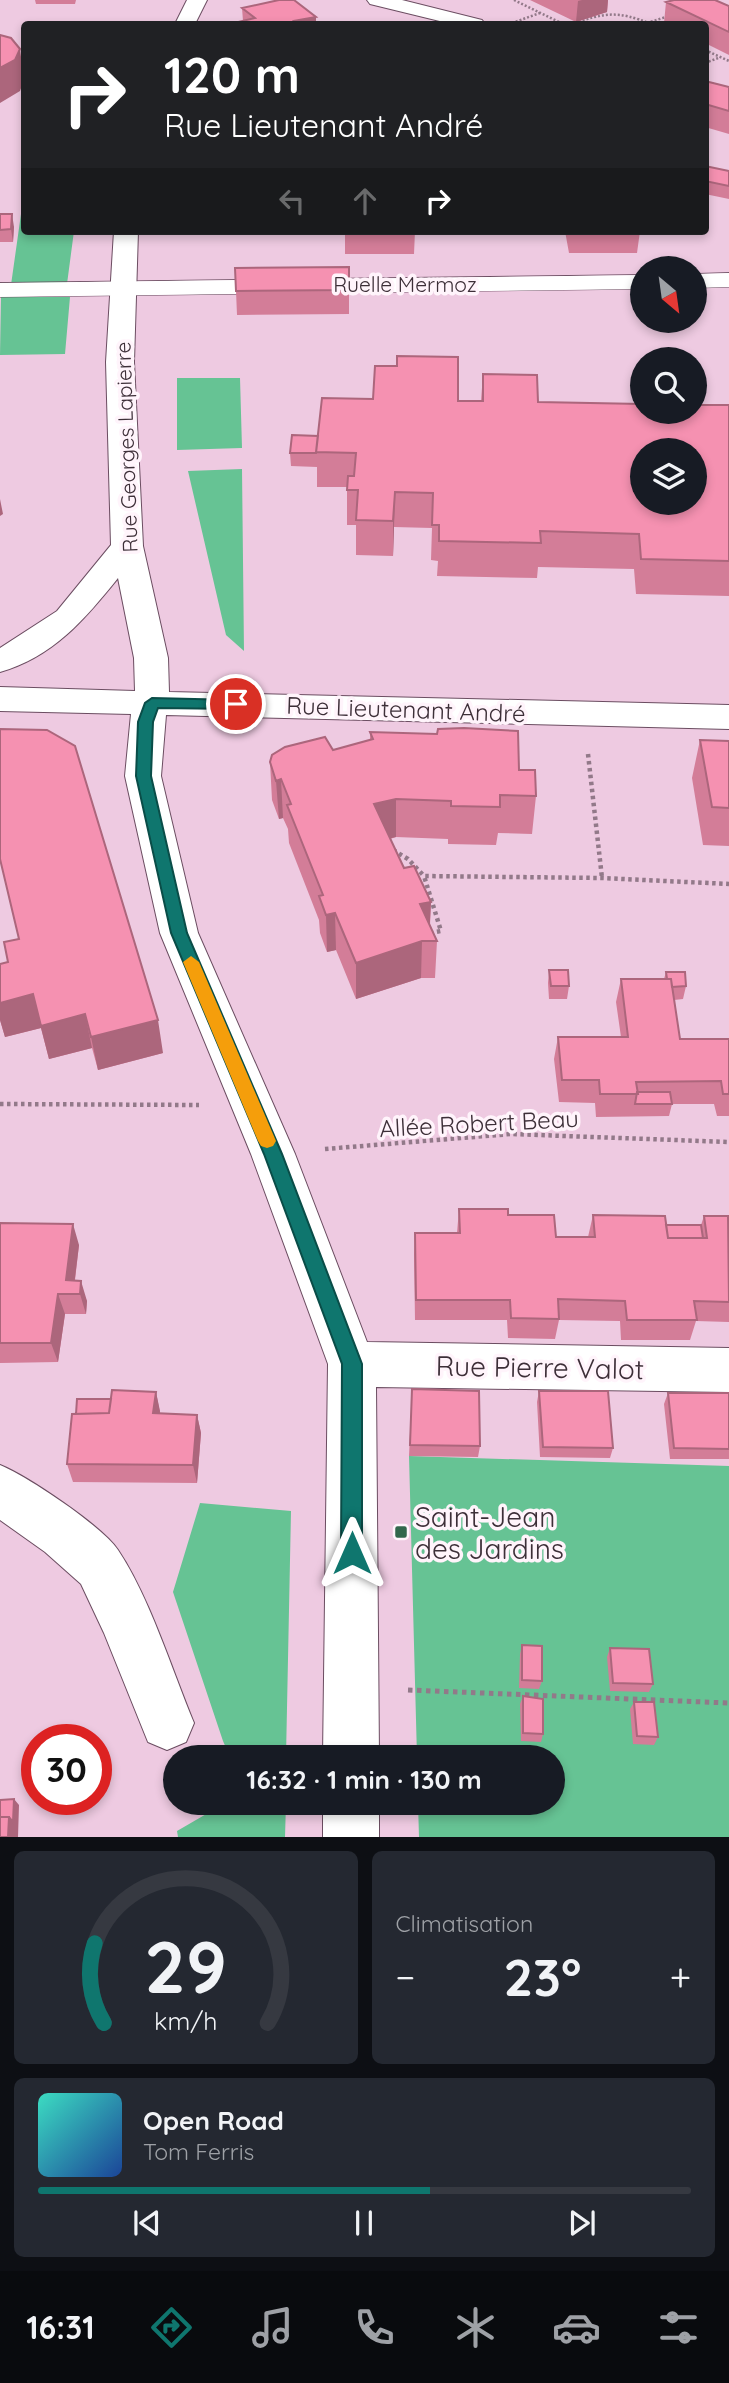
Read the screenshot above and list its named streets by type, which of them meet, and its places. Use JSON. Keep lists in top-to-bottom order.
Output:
{
  "streets": {
    "street": [
      "Ruelle Mermoz",
      "Rue Georges Lapierre",
      "Rue Lieutenant André",
      "Rue Pierre Valot"
    ],
    "path": ["Allée Robert Beau"]
  },
  "crossings": [
    ["Ruelle Mermoz", "Rue Georges Lapierre"],
    ["Rue Georges Lapierre", "Rue Lieutenant André"],
    ["Rue Georges Lapierre", "Allée Robert Beau"],
    ["Rue Georges Lapierre", "Rue Pierre Valot"]
  ],
  "places": {
    "transit": ["Saint-Jean des Jardins"]
  },
  "north": "bottom right",
  "page": {
    "turn": ["120 m", "Rue Lieutenant André"],
    "limit": "30",
    "trip": "16:32 · 1 min · 130 m",
    "tile": "Climatisation",
    "heat": ["−", "23°", "+"],
    "song": ["Open Road", "Tom Ferris"],
    "tabs": "16:31",
    "gauge": ["29", "km/h"]
  }
}
